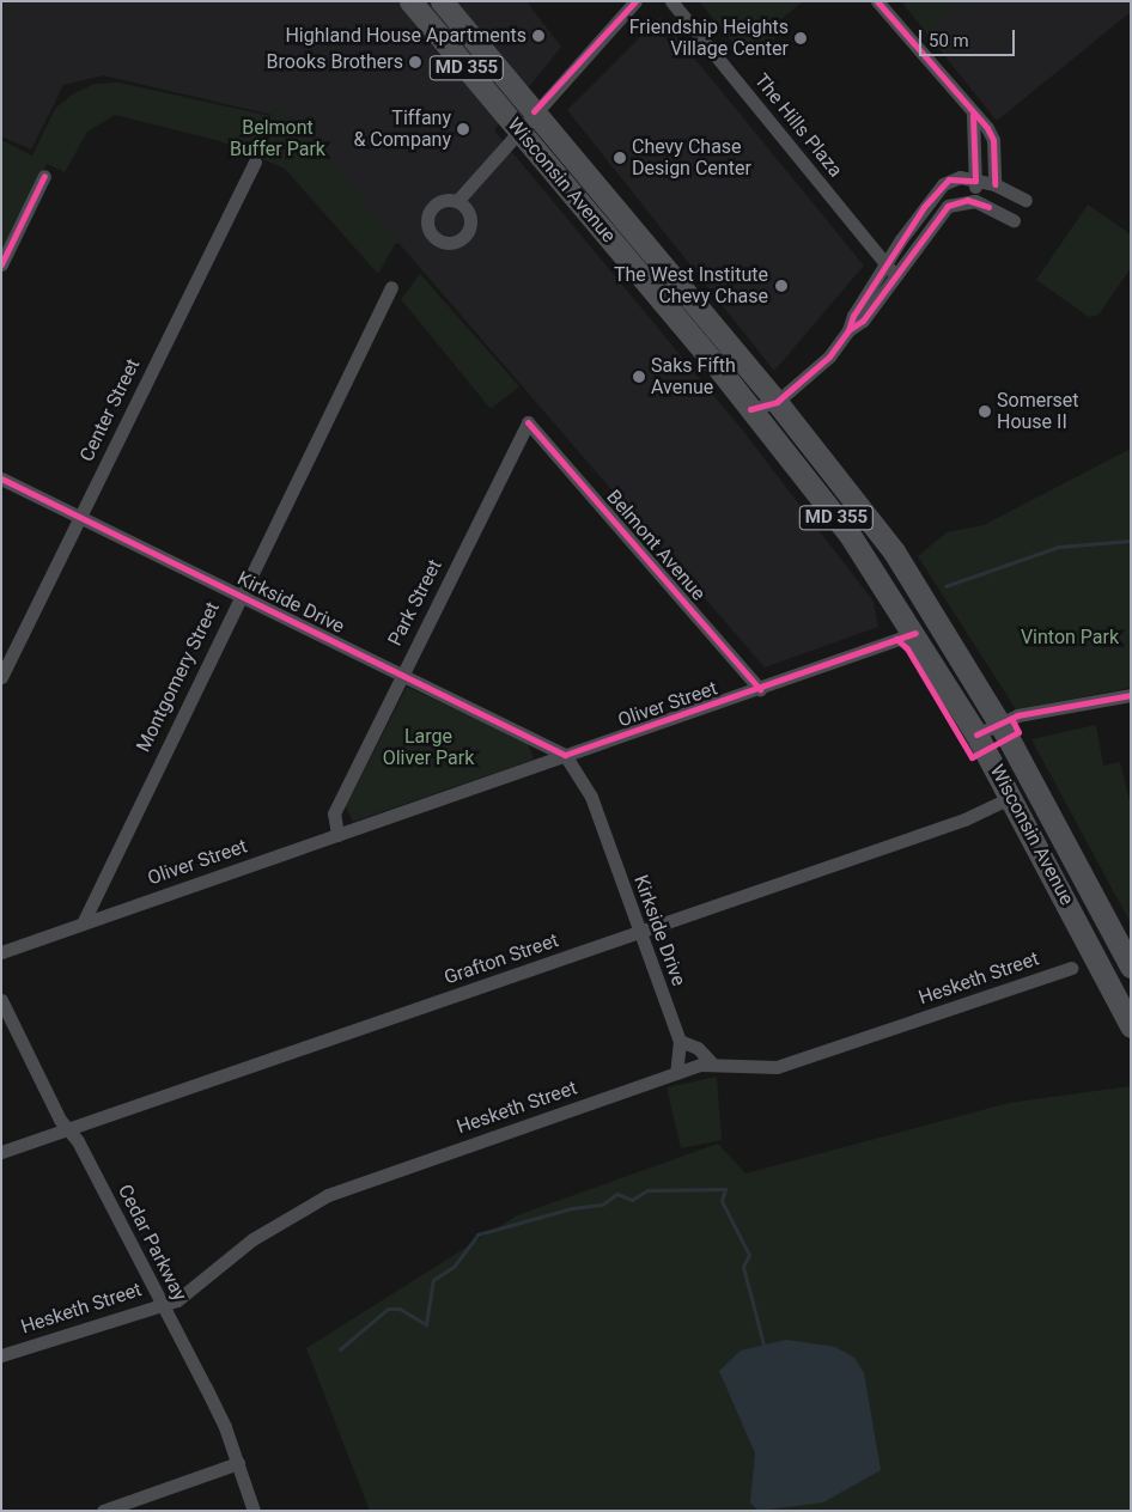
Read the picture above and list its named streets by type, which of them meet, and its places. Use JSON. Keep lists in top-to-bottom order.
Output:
{
  "streets": {
    "main road": ["MD 355", "Wisconsin Avenue"],
    "street": [
      "The Hills Plaza",
      "Center Street",
      "Belmont Avenue",
      "Kirkside Drive",
      "Park Street",
      "Montgomery Street",
      "Oliver Street",
      "Grafton Street",
      "Hesketh Street",
      "Cedar Parkway"
    ]
  },
  "crossings": [
    ["Wisconsin Avenue", "Oliver Street"],
    ["Wisconsin Avenue", "Grafton Street"],
    ["Center Street", "Kirkside Drive"],
    ["Belmont Avenue", "Park Street"],
    ["Belmont Avenue", "Oliver Street"],
    ["Kirkside Drive", "Park Street"],
    ["Kirkside Drive", "Montgomery Street"],
    ["Kirkside Drive", "Oliver Street"],
    ["Kirkside Drive", "Grafton Street"],
    ["Kirkside Drive", "Hesketh Street"],
    ["Park Street", "Oliver Street"],
    ["Montgomery Street", "Oliver Street"],
    ["Grafton Street", "Cedar Parkway"],
    ["Hesketh Street", "Cedar Parkway"]
  ],
  "parks": ["Belmont Buffer Park", "Vinton Park", "Large Oliver Park"],
  "places": [
    "Highland House Apartments",
    "Friendship Heights Village Center",
    "Brooks Brothers",
    "Tiffany & Company",
    "Chevy Chase Design Center",
    "The West Institute Chevy Chase",
    "Saks Fifth Avenue",
    "Somerset House II"
  ],
  "scale_bar": "50 m"
}
